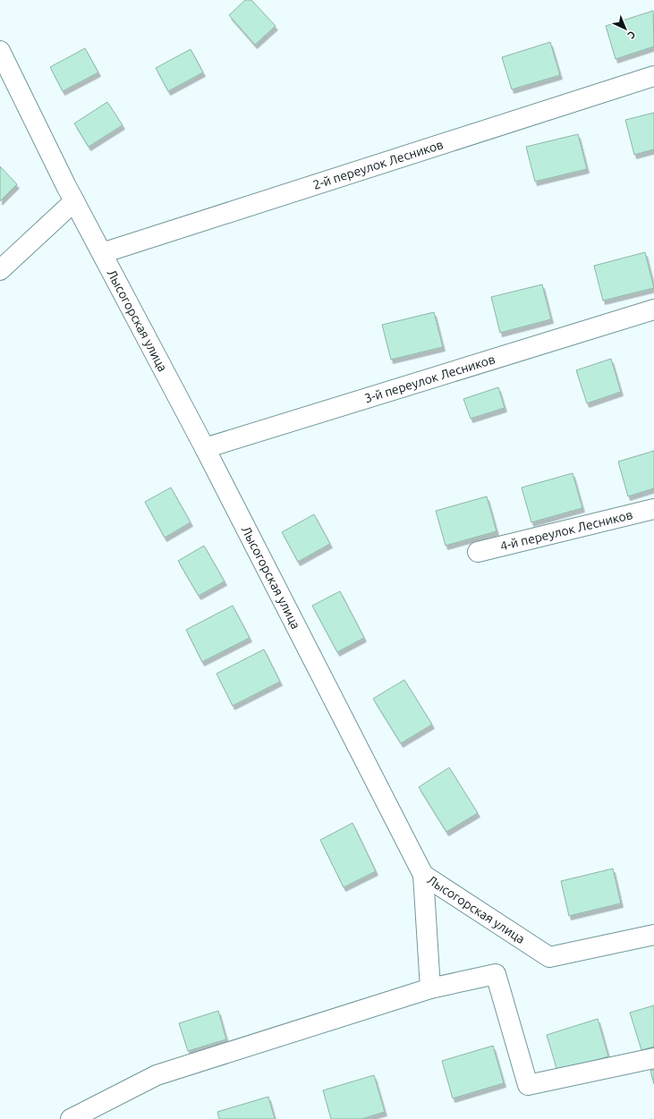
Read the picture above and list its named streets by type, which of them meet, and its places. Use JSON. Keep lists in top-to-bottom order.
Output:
{
  "streets": {
    "street": [
      "2-й переулок Лесников",
      "Лысогорская улица",
      "3-й переулок Лесников",
      "4-й переулок Лесников"
    ]
  },
  "crossings": [
    ["2-й переулок Лесников", "Лысогорская улица"],
    ["Лысогорская улица", "3-й переулок Лесников"]
  ],
  "north": "bottom right"
}
